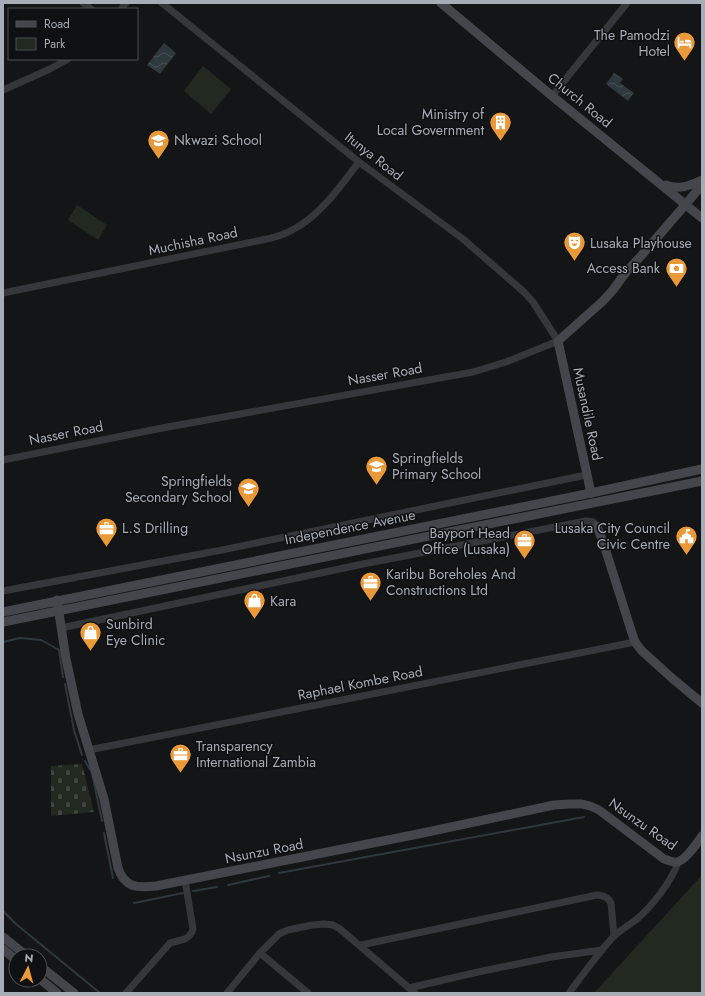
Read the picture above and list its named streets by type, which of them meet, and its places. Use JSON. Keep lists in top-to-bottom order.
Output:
{
  "streets": {
    "main road": [
      "Church Road",
      "Nasser Road",
      "Musandile Road",
      "Independence Avenue",
      "Nsunzu Road"
    ],
    "street": ["Itunya Road", "Muchisha Road", "Raphael Kombe Road"]
  },
  "crossings": [
    ["Church Road", "Nasser Road"],
    ["Itunya Road", "Muchisha Road"],
    ["Itunya Road", "Nasser Road"],
    ["Itunya Road", "Musandile Road"],
    ["Nasser Road", "Musandile Road"],
    ["Musandile Road", "Independence Avenue"],
    ["Independence Avenue", "Nsunzu Road"],
    ["Raphael Kombe Road", "Nsunzu Road"]
  ],
  "places": {
    "hotel": ["The Pamodzi Hotel"],
    "building": ["Ministry of Local Government"],
    "school or university": ["Nkwazi School", "Springfields Primary School", "Springfields Secondary School"],
    "theatre": ["Lusaka Playhouse"],
    "bank": ["Access Bank"],
    "office": [
      "L.S Drilling",
      "Bayport Head Office (Lusaka)",
      "Karibu Boreholes And Constructions Ltd",
      "Transparency International Zambia"
    ],
    "public building": ["Lusaka City Council Civic Centre"],
    "shop": ["Kara", "Sunbird Eye Clinic"]
  },
  "legend": ["Road", "Park"],
  "north": "top"
}
